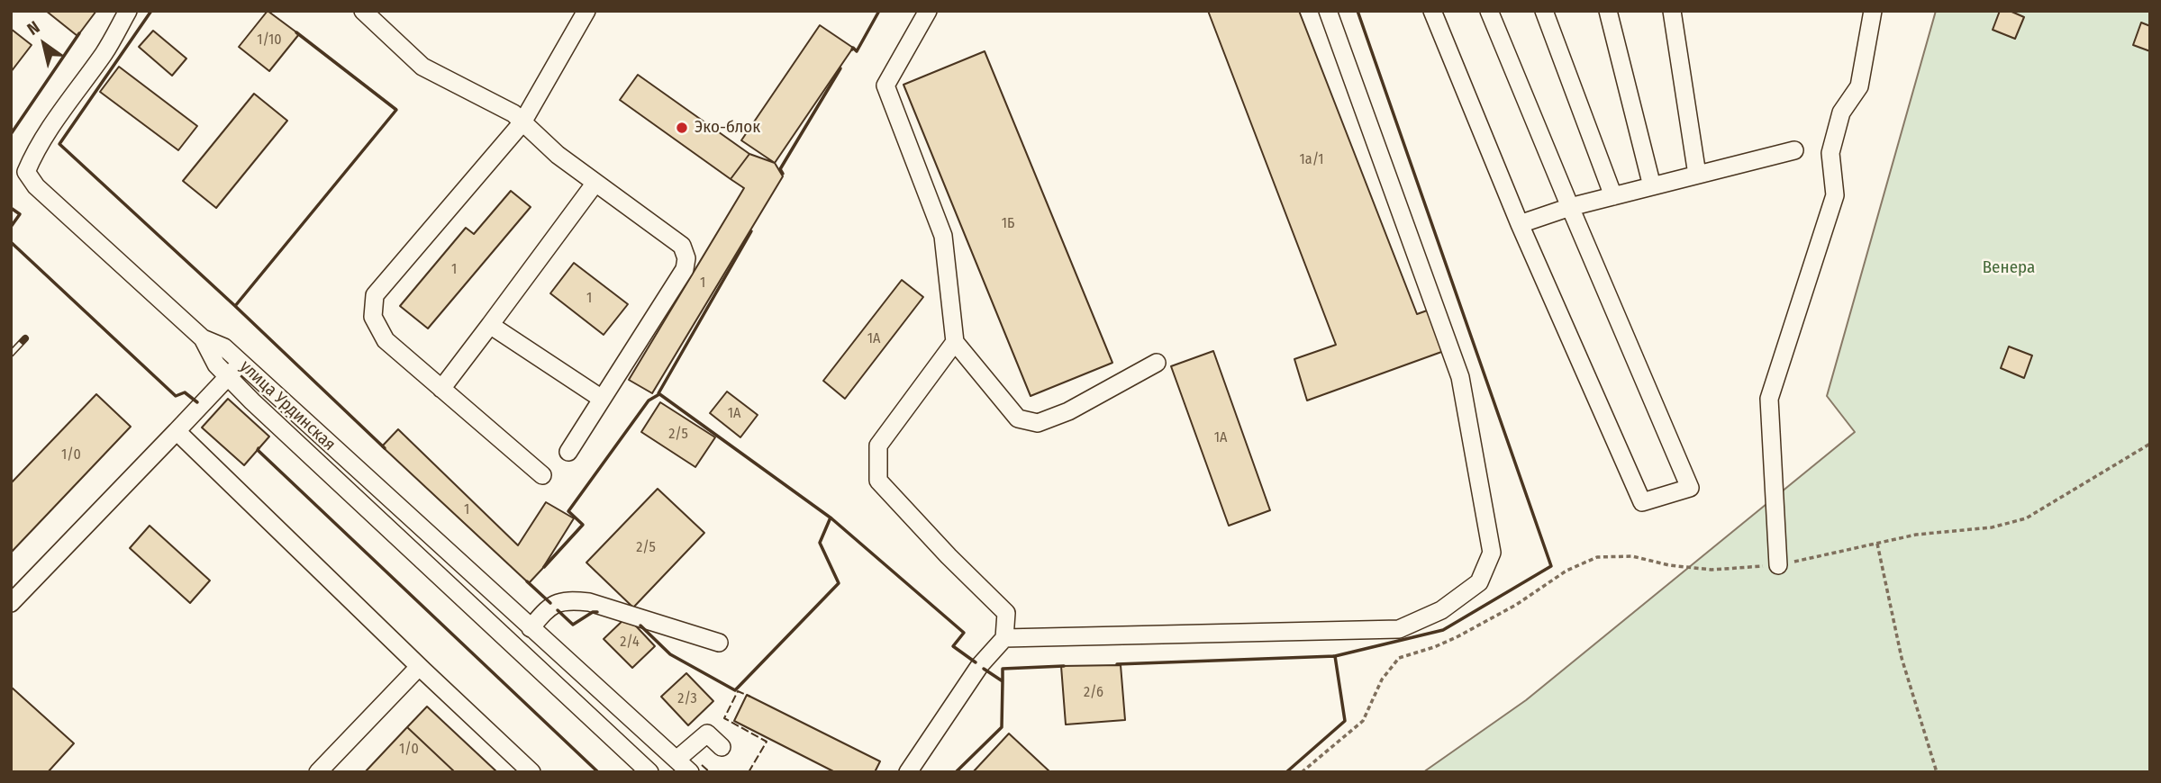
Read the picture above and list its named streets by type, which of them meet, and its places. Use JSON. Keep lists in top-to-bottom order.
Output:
{
  "streets": {
    "street": ["улица Урдинская"]
  },
  "parks": ["Венера"],
  "places": ["Эко-блок"],
  "house_numbers": [
    "1/10",
    "1а/1",
    "1Б",
    "1",
    "1",
    "1",
    "1А",
    "1А",
    "2/5",
    "1А",
    "1/0",
    "1",
    "2/5",
    "2/4",
    "2/6",
    "2/3",
    "1/0"
  ],
  "north": "top left"
}
